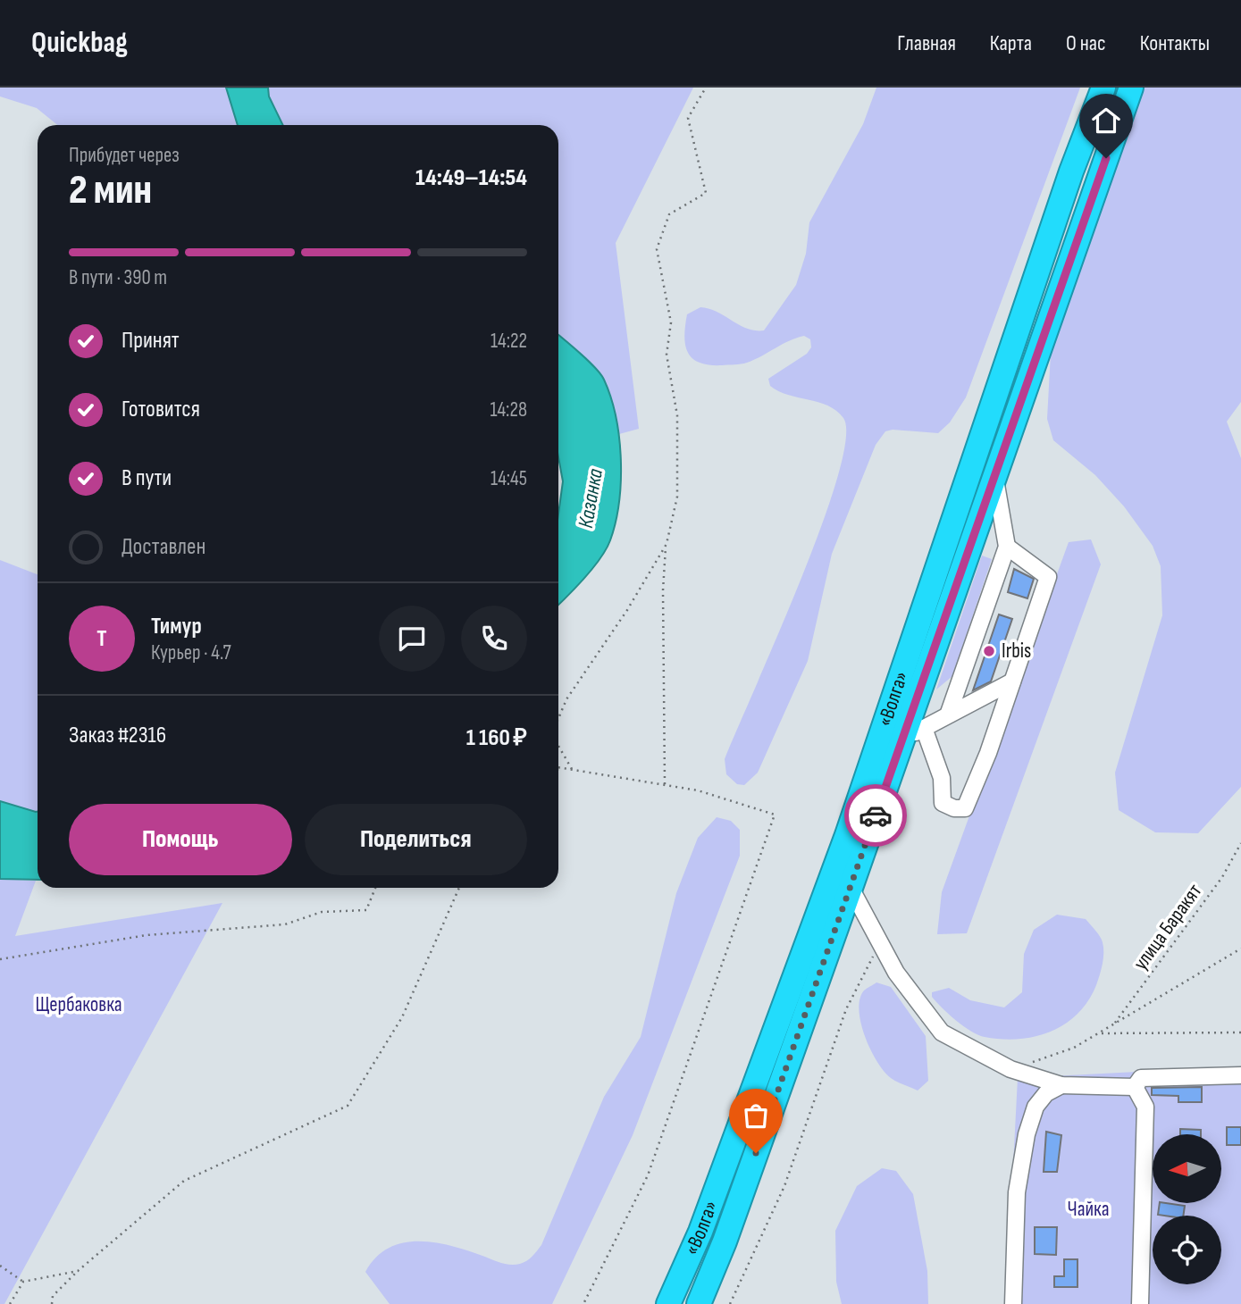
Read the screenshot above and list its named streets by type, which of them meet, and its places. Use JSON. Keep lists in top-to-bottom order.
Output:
{
  "streets": {
    "highway": ["«Волга»"],
    "path": ["улица Баракят"]
  },
  "water": ["Казанка"],
  "parks": ["Щербаковка", "Чайка"],
  "places": ["Irbis"],
  "north": "left",
  "page": {
    "header": "Quickbag",
    "nav": [
      "Главная",
      "Карта",
      "О нас",
      "Контакты"
    ],
    "heading": ["2 мин", "Прибудет через", "14:49–14:54"],
    "panel": [
      "Тимур",
      "Курьер · 4.7",
      "Заказ #2316",
      "1 160 ₽"
    ],
    "bar": "В пути · 390 m",
    "list": [
      ["Принят", "14:22"],
      ["Готовится", "14:28"],
      ["В пути", "14:45"],
      "Доставлен"
    ],
    "round": "Т",
    "buttons": ["Помощь", "Поделиться"]
  }
}
